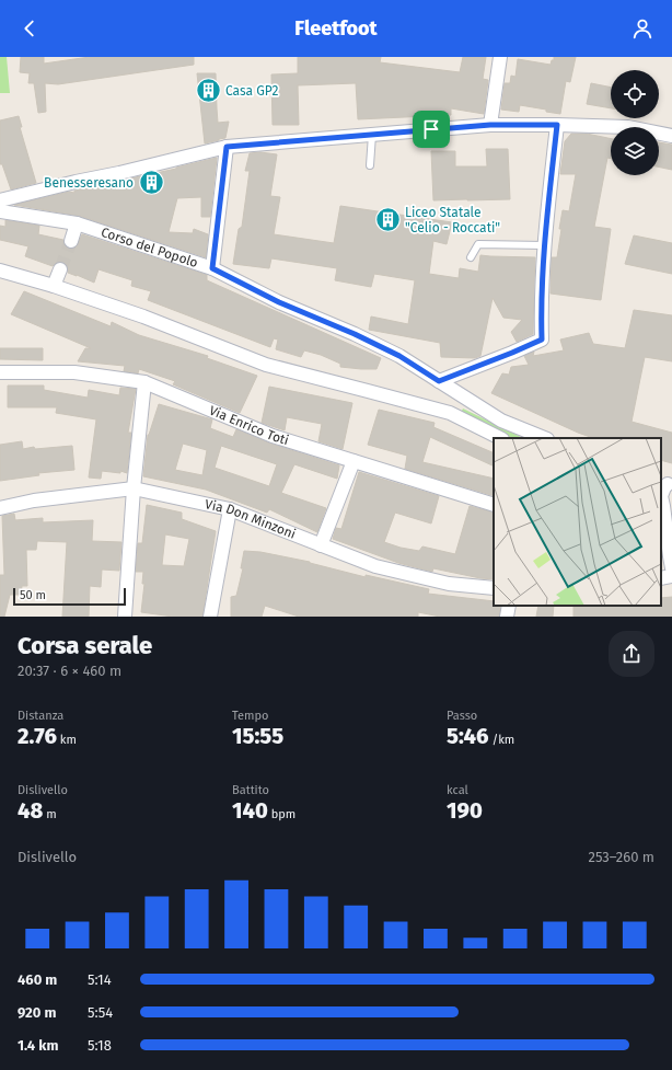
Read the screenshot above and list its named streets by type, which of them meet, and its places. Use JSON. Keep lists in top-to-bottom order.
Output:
{
  "streets": {
    "street": ["Corso del Popolo", "Via Enrico Toti", "Via Don Minzoni"]
  },
  "places": {
    "building": ["Casa GP2", "Benesseresano", "Liceo Statale \"Celio - Roccati\""]
  },
  "scale_bar": "50 m",
  "page": {
    "header": "Fleetfoot",
    "scale": "50 m",
    "heading": ["Corsa serale", "20:37 · 6 × 460 m"],
    "stats": [
      ["Distanza", "2.76 km"],
      ["Tempo", "15:55"],
      ["Passo", "5:46 /km"],
      ["Dislivello", "48 m"],
      ["Battito", "140 bpm"],
      ["kcal", "190"]
    ],
    "chart": ["Dislivello", "253–260 m"],
    "list": [
      {
        "name": "460 m",
        "note": "5:14"
      },
      {
        "name": "920 m",
        "note": "5:54"
      },
      {
        "name": "1.4 km",
        "note": "5:18"
      }
    ]
  }
}
